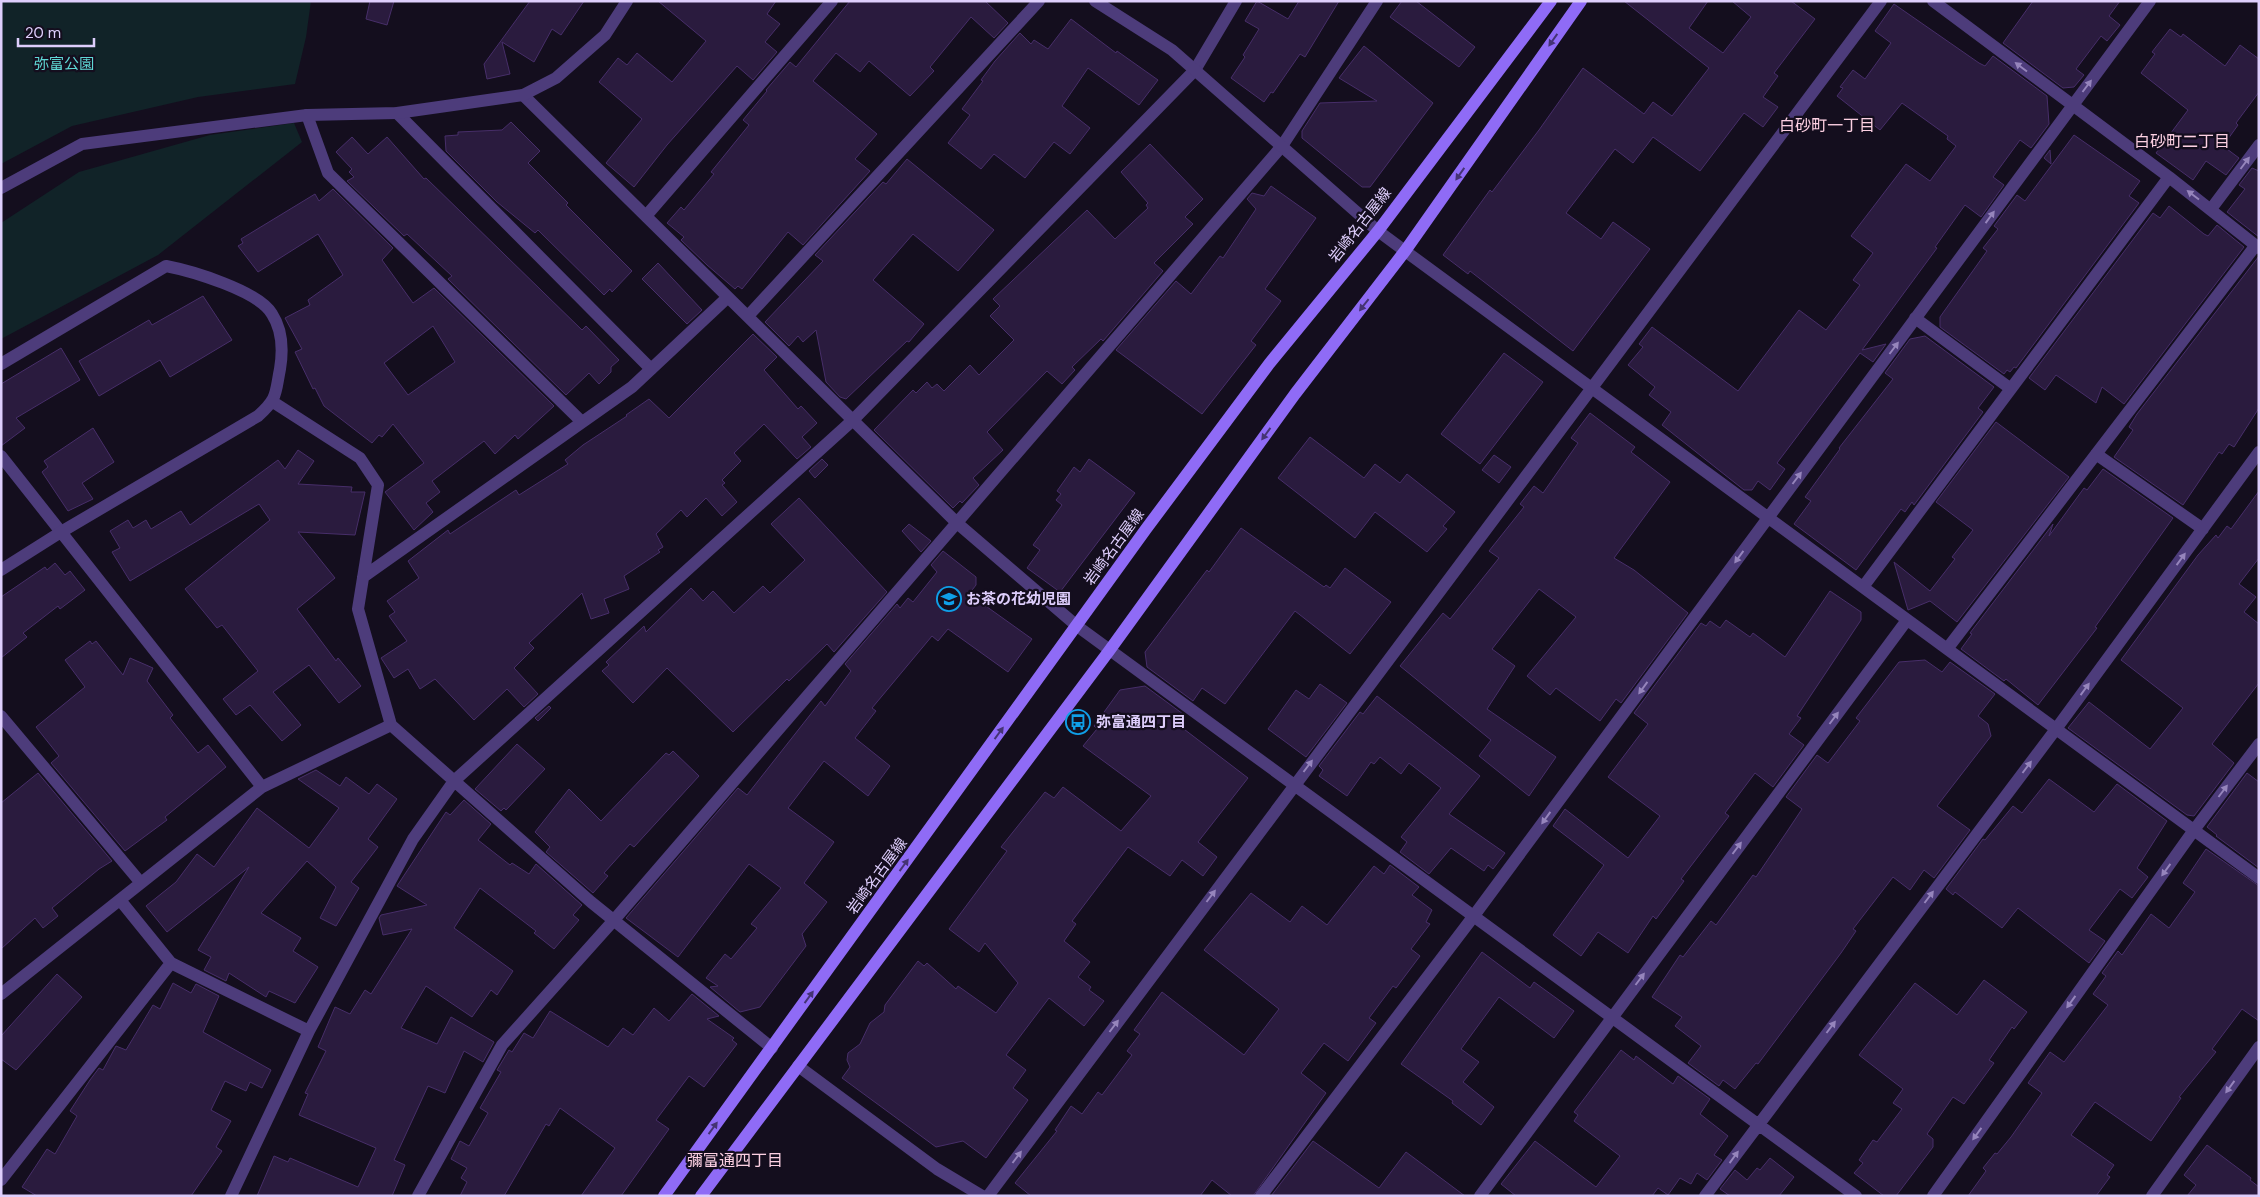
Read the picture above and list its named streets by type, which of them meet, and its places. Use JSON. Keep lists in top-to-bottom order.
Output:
{
  "streets": {
    "main road": ["岩崎名古屋線"]
  },
  "districts": ["白砂町一丁目", "白砂町二丁目", "彌富通四丁目"],
  "parks": ["弥富公園"],
  "places": {
    "school or university": ["お茶の花幼児園"],
    "bus stop": ["弥富通四丁目"]
  },
  "scale_bar": "20 m"
}
